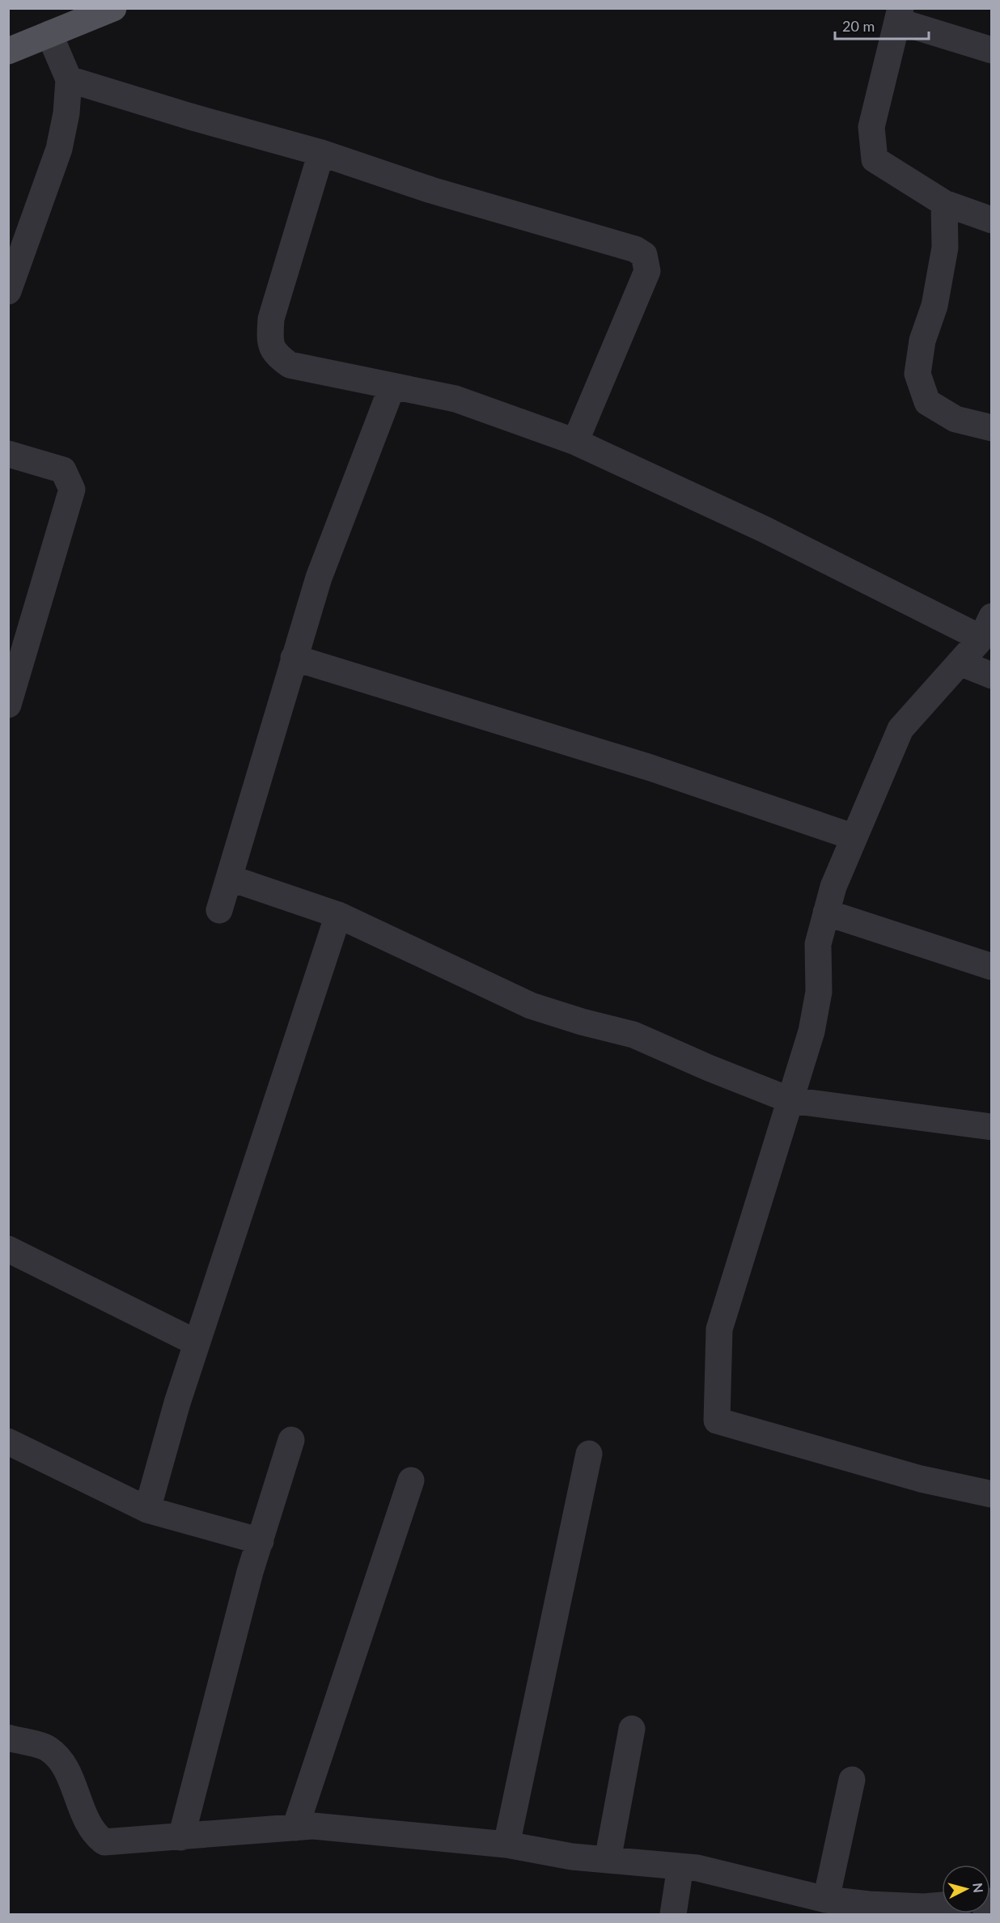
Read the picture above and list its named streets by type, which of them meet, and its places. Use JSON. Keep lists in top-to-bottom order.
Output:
{
  "scale_bar": "20 m",
  "north": "right"
}
